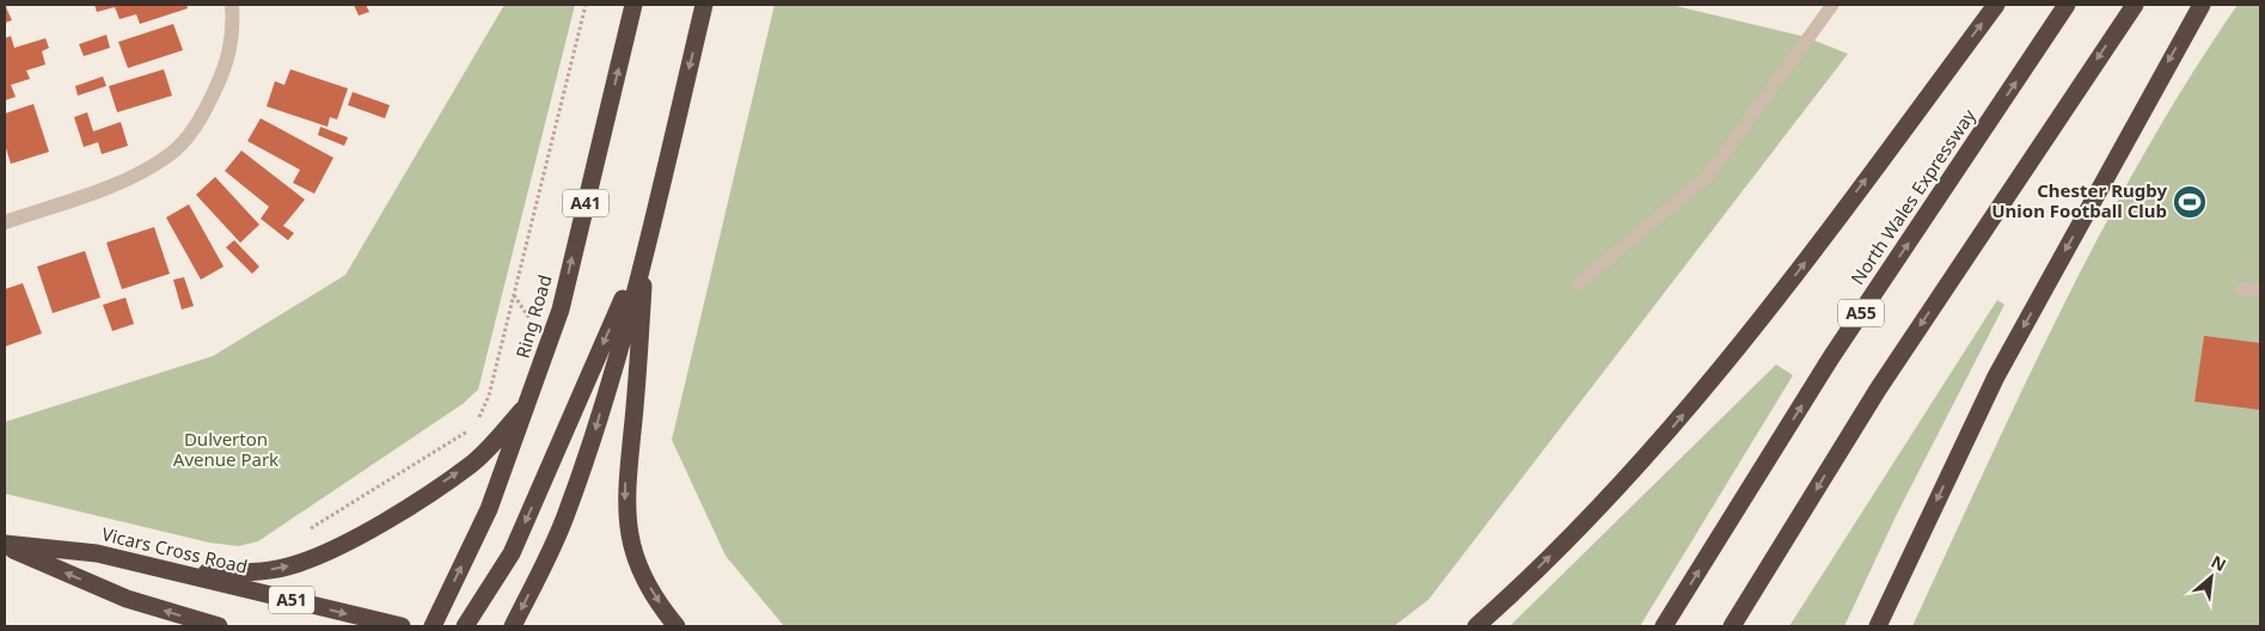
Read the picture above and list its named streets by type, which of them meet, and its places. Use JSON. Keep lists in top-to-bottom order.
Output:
{
  "streets": {
    "highway": [
      "North Wales Expressway",
      "A41",
      "A55",
      "Ring Road",
      "Vicars Cross Road",
      "A51"
    ]
  },
  "parks": ["Dulverton Avenue Park"],
  "places": {
    "sports": ["Chester Rugby Union Football Club"]
  },
  "north": "top right"
}
